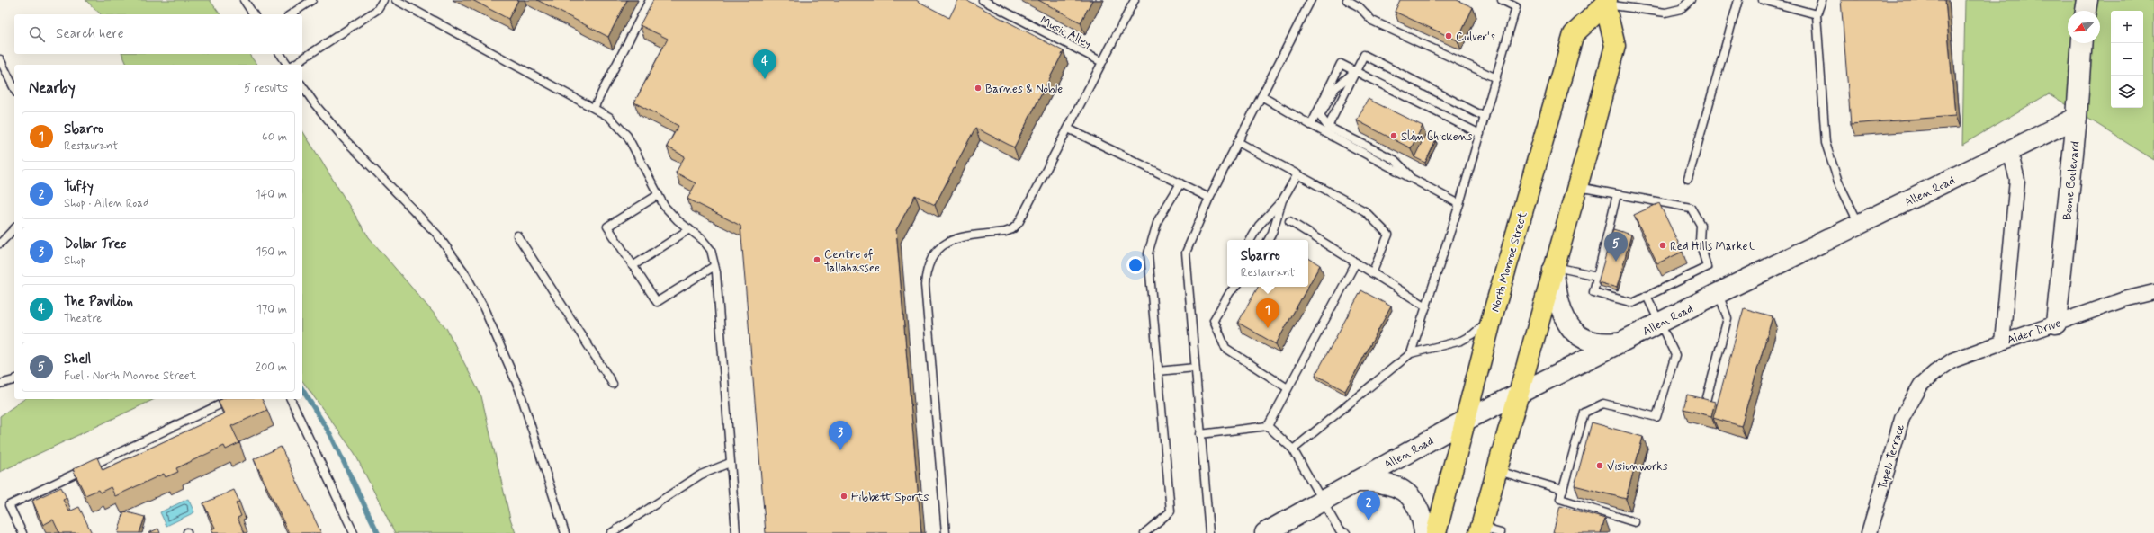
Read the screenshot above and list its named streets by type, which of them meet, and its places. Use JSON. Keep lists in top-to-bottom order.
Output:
{
  "streets": {
    "main road": ["North Monroe Street"],
    "street": [
      "Boone Boulevard",
      "Allen Road",
      "Alder Drive",
      "Tupelo Terrace"
    ],
    "lane": ["Music Alley"]
  },
  "crossings": [
    ["Boone Boulevard", "Allen Road"],
    ["Boone Boulevard", "Alder Drive"],
    ["Allen Road", "North Monroe Street"],
    ["Alder Drive", "Tupelo Terrace"]
  ],
  "places": [
    "Culver's",
    "Barnes & Noble",
    "Slim Chickens",
    "Red Hills Market",
    "Centre of Tallahassee",
    "Visionworks",
    "Hibbett Sports"
  ],
  "north": "bottom left",
  "page": {
    "map_buttons": ["+", "−"],
    "search": "Search here",
    "pins": [
      "4",
      "5",
      "1",
      "3",
      "2"
    ],
    "heading": ["Nearby", "5 results"],
    "list": [
      {
        "mark": "1",
        "name": "Sbarro",
        "note": "Restaurant",
        "value": "60 m"
      },
      {
        "mark": "2",
        "name": "Tuffy",
        "note": "Shop · Allen Road",
        "value": "140 m"
      },
      {
        "mark": "3",
        "name": "Dollar Tree",
        "note": "Shop",
        "value": "150 m"
      },
      {
        "mark": "4",
        "name": "The Pavilion",
        "note": "Theatre",
        "value": "170 m"
      },
      {
        "mark": "5",
        "name": "Shell",
        "note": "Fuel · North Monroe Street",
        "value": "200 m"
      }
    ],
    "popup": ["Sbarro", "Restaurant"]
  }
}
